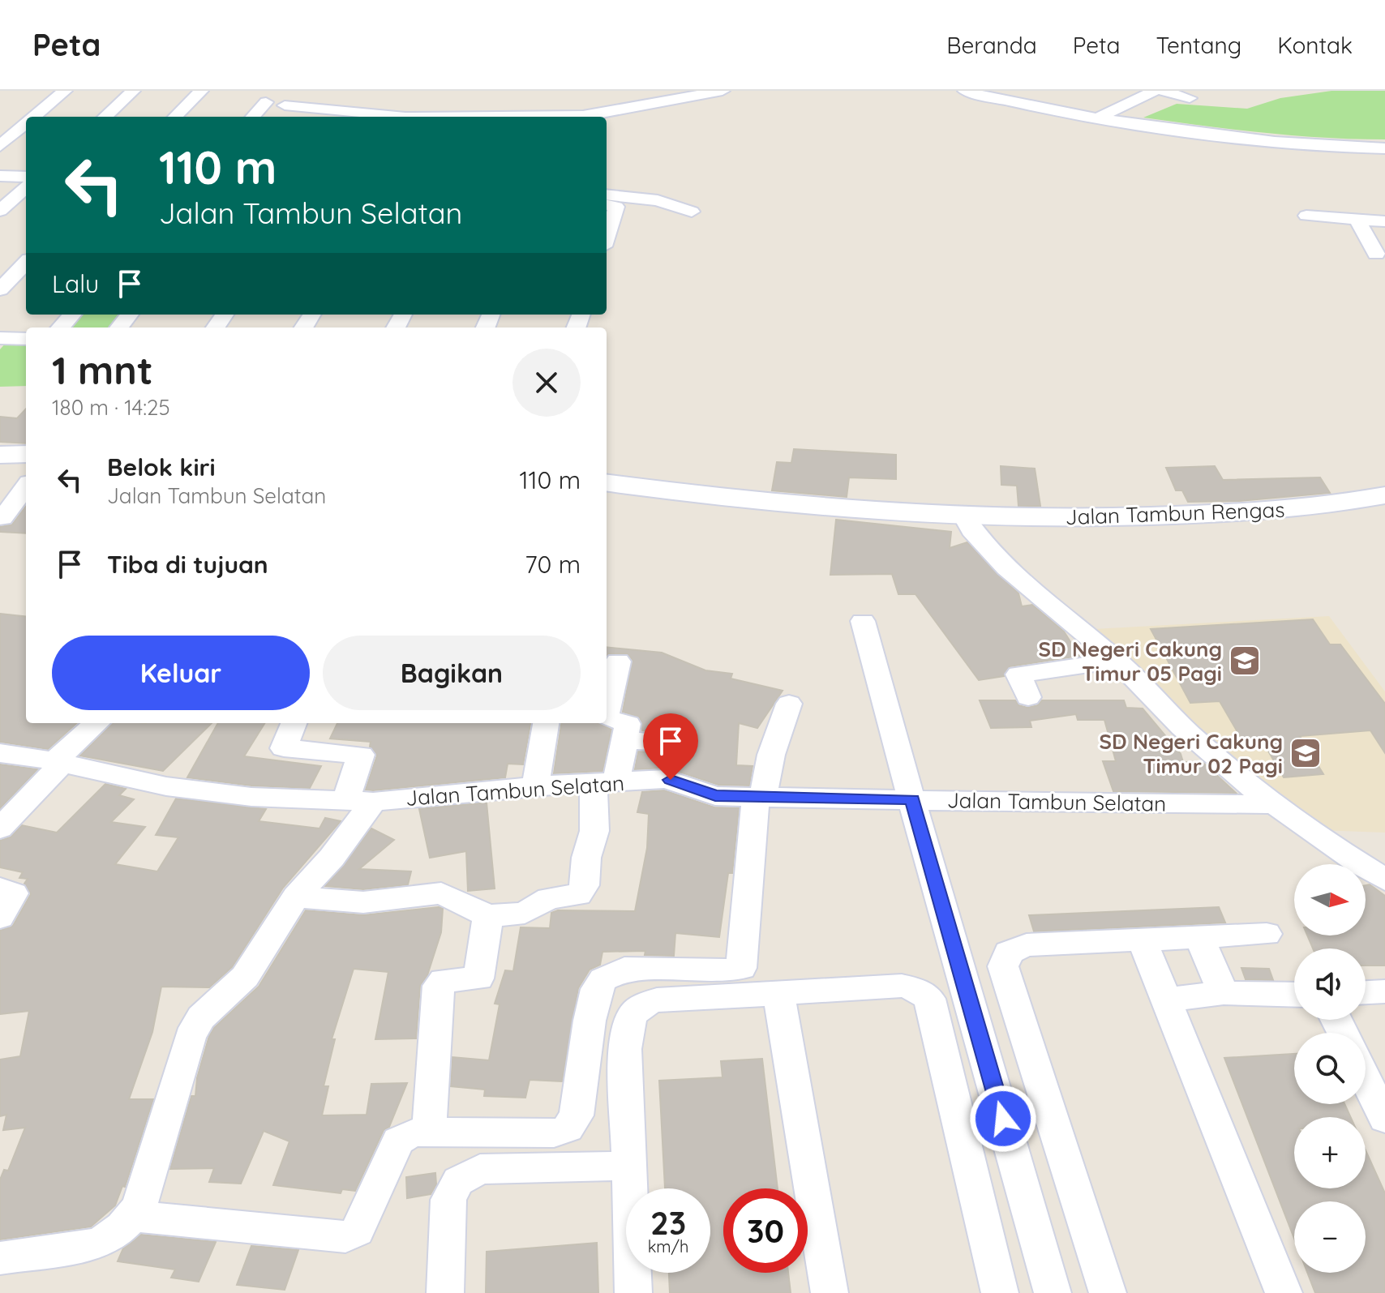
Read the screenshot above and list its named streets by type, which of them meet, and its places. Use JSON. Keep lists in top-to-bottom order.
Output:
{
  "streets": {
    "street": ["Jalan Tambun Rengas", "Jalan Tambun Selatan"]
  },
  "places": {
    "school or university": ["SD Negeri Cakung Timur 05 Pagi", "SD Negeri Cakung Timur 02 Pagi"]
  },
  "north": "right",
  "page": {
    "header": "Peta",
    "nav": [
      "Beranda",
      "Peta",
      "Tentang",
      "Kontak"
    ],
    "turn": ["110 m", "Jalan Tambun Selatan"],
    "then": "Lalu",
    "heading": ["1 mnt", "180 m · 14:25"],
    "list": [
      {
        "name": "Belok kiri",
        "note": "Jalan Tambun Selatan",
        "value": "110 m"
      },
      {
        "name": "Tiba di tujuan",
        "value": "70 m"
      }
    ],
    "buttons": ["Keluar", "Bagikan"],
    "map_buttons": ["+", "−"],
    "speed": "23 km/h",
    "limit": "30"
  }
}
